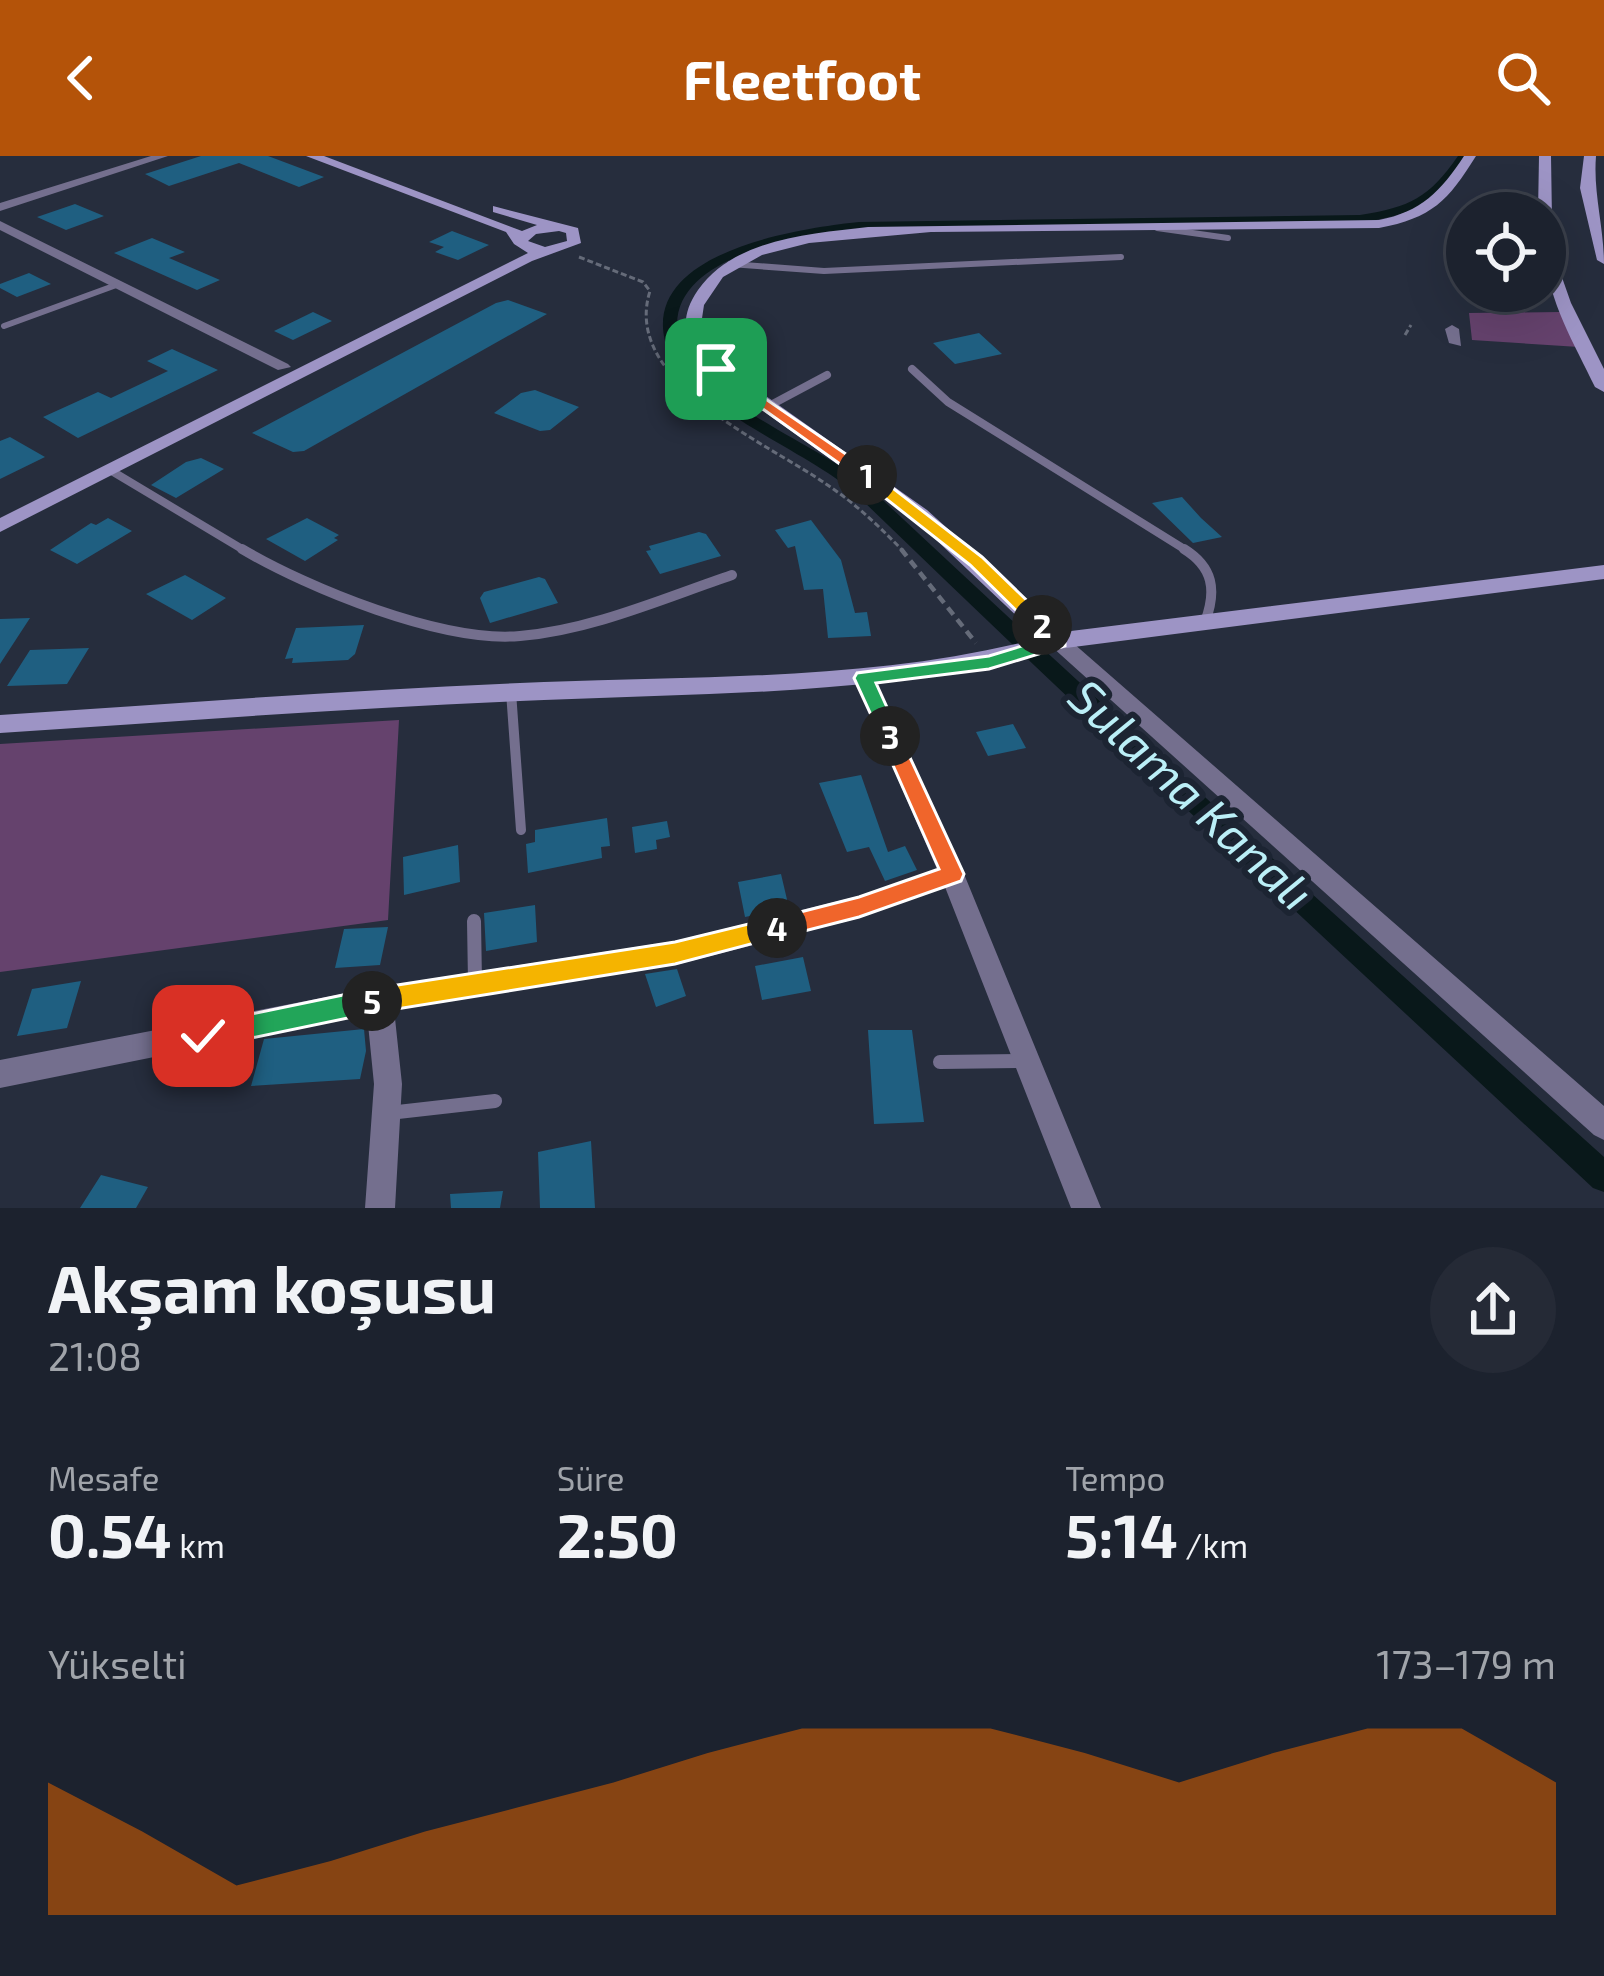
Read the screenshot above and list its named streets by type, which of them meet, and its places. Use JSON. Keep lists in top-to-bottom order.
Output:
{
  "water": ["Sulama Kanalı"],
  "page": {
    "header": "Fleetfoot",
    "pins": [
      "1",
      "2",
      "3",
      "4",
      "5"
    ],
    "heading": ["Akşam koşusu", "21:08"],
    "stats": [
      ["Mesafe", "0.54 km"],
      ["Süre", "2:50"],
      ["Tempo", "5:14 /km"]
    ],
    "chart": ["Yükselti", "173–179 m"]
  }
}
